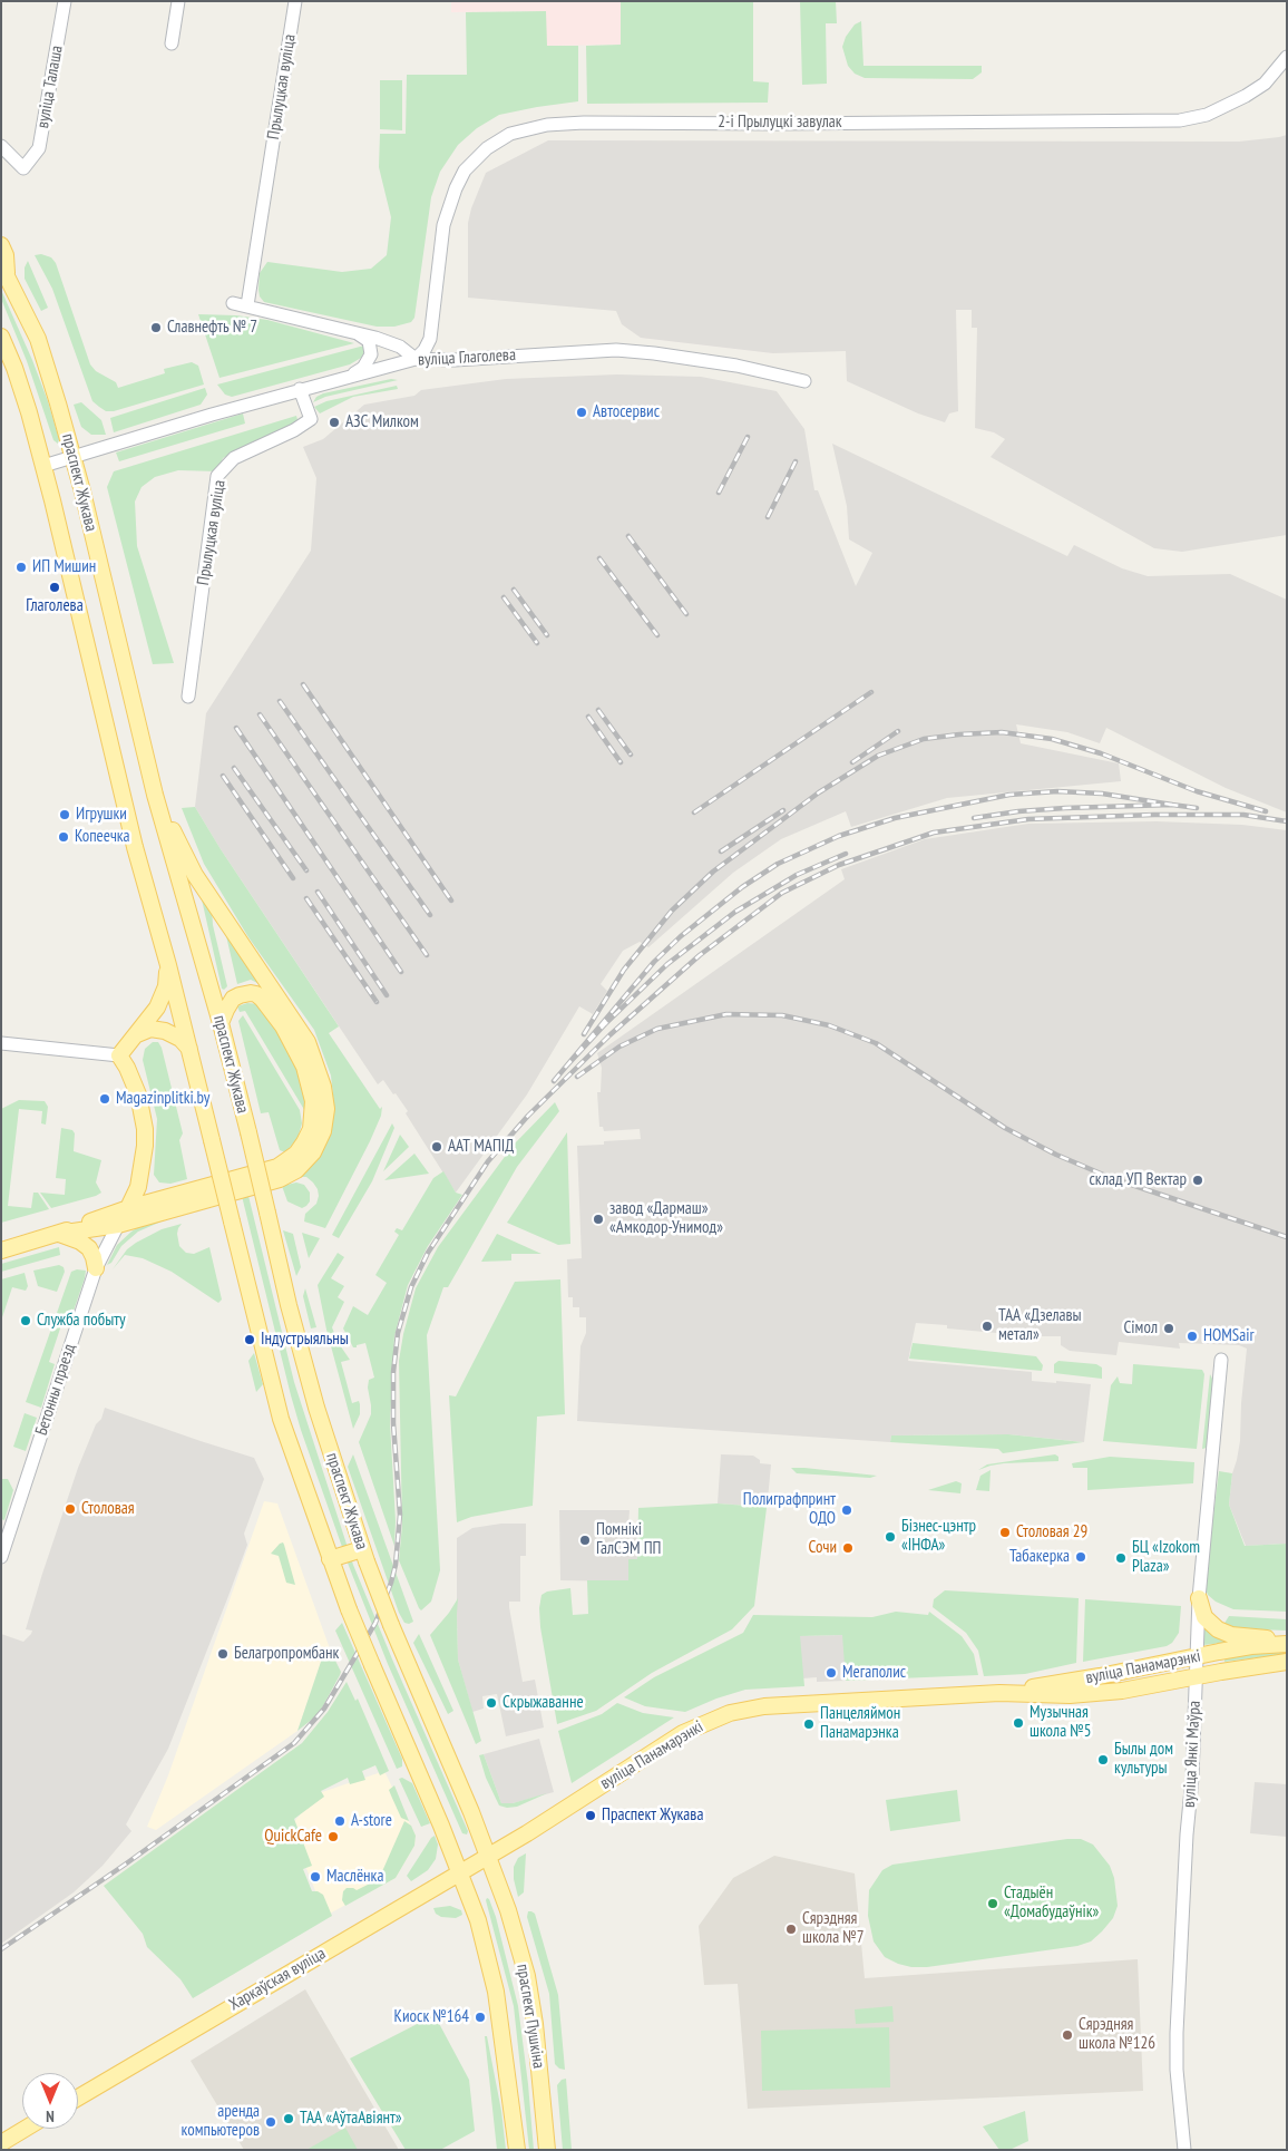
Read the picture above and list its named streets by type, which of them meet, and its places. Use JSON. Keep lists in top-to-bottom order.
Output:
{
  "streets": {
    "main road": [
      "праспект Жукава",
      "вуліца Панамарэнкі",
      "Харкаўская вуліца",
      "праспект Пушкіна"
    ],
    "street": [
      "вуліца Талаша",
      "Прылуцкая вуліца",
      "2-і Прылуцкі завулак",
      "вуліца Глаголева",
      "Бетонны праезд",
      "вуліца Янкі Маўра"
    ]
  },
  "crossings": [
    ["Прылуцкая вуліца", "вуліца Глаголева"],
    ["2-і Прылуцкі завулак", "вуліца Глаголева"],
    ["вуліца Глаголева", "праспект Жукава"],
    ["праспект Жукава", "вуліца Панамарэнкі"],
    ["праспект Жукава", "Харкаўская вуліца"],
    ["праспект Жукава", "праспект Пушкіна"],
    ["вуліца Панамарэнкі", "вуліца Янкі Маўра"],
    ["вуліца Панамарэнкі", "Харкаўская вуліца"],
    ["вуліца Панамарэнкі", "праспект Пушкіна"],
    ["Харкаўская вуліца", "праспект Пушкіна"]
  ],
  "places": [
    "Славнефть № 7",
    "Автосервис",
    "АЗС Милком",
    "ИП Мишин",
    "Глаголева",
    "Игрушки",
    "Копеечка",
    "Magazinplitki.by",
    "ААТ МАПІД",
    "склад УП Вектар",
    "завод «Дармаш» «Амкодор-Унимод»",
    "Служба побыту",
    "ТАА «Дзелавы метал»",
    "Сімол",
    "HOMSair",
    "Індустрыяльны",
    "Столовая",
    "Полиграфпринт ОДО",
    "Столовая 29",
    "Бізнес-цэнтр «ІНФА»",
    "Помнікі ГалСЭМ ПП",
    "Сочи",
    "Табакерка",
    "БЦ «Izokom Plaza»",
    "Белагропромбанк",
    "Мегаполис",
    "Скрыжаванне",
    "Музычная школа №5",
    "Панцеляймон Панамарэнка",
    "Былы дом культуры",
    "Праспект Жукава",
    "А-store",
    "QuickCafe",
    "Маслёнка",
    "Стадыён «Домабудаўнік»",
    "Сярэдняя школа №7",
    "Киоск №164",
    "Сярэдняя школа №126",
    "ТАА «АўтаАвіянт»",
    "аренда компьютеров"
  ],
  "north": "bottom"
}
